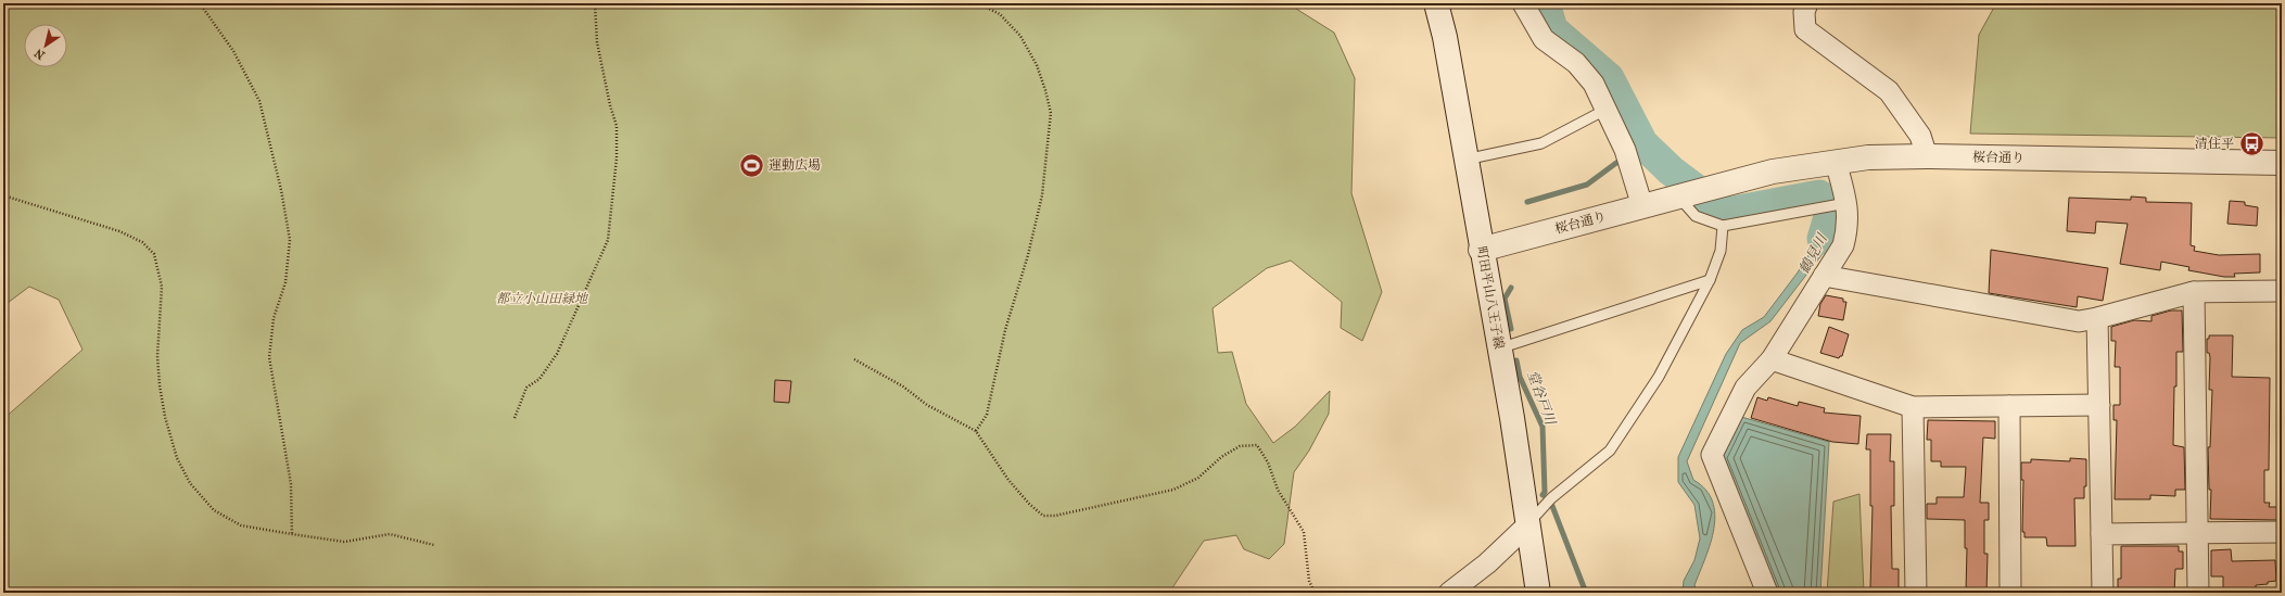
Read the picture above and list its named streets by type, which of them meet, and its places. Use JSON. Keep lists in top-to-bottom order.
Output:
{
  "streets": {
    "street": ["桜台通り", "町田平山八王子線"]
  },
  "crossings": [
    ["桜台通り", "町田平山八王子線"]
  ],
  "water": ["鶴見川", "堂谷戸川"],
  "parks": ["都立小山田緑地"],
  "places": {
    "bus stop": ["清住平"],
    "sports": ["運動広場"]
  },
  "north": "bottom left"
}
